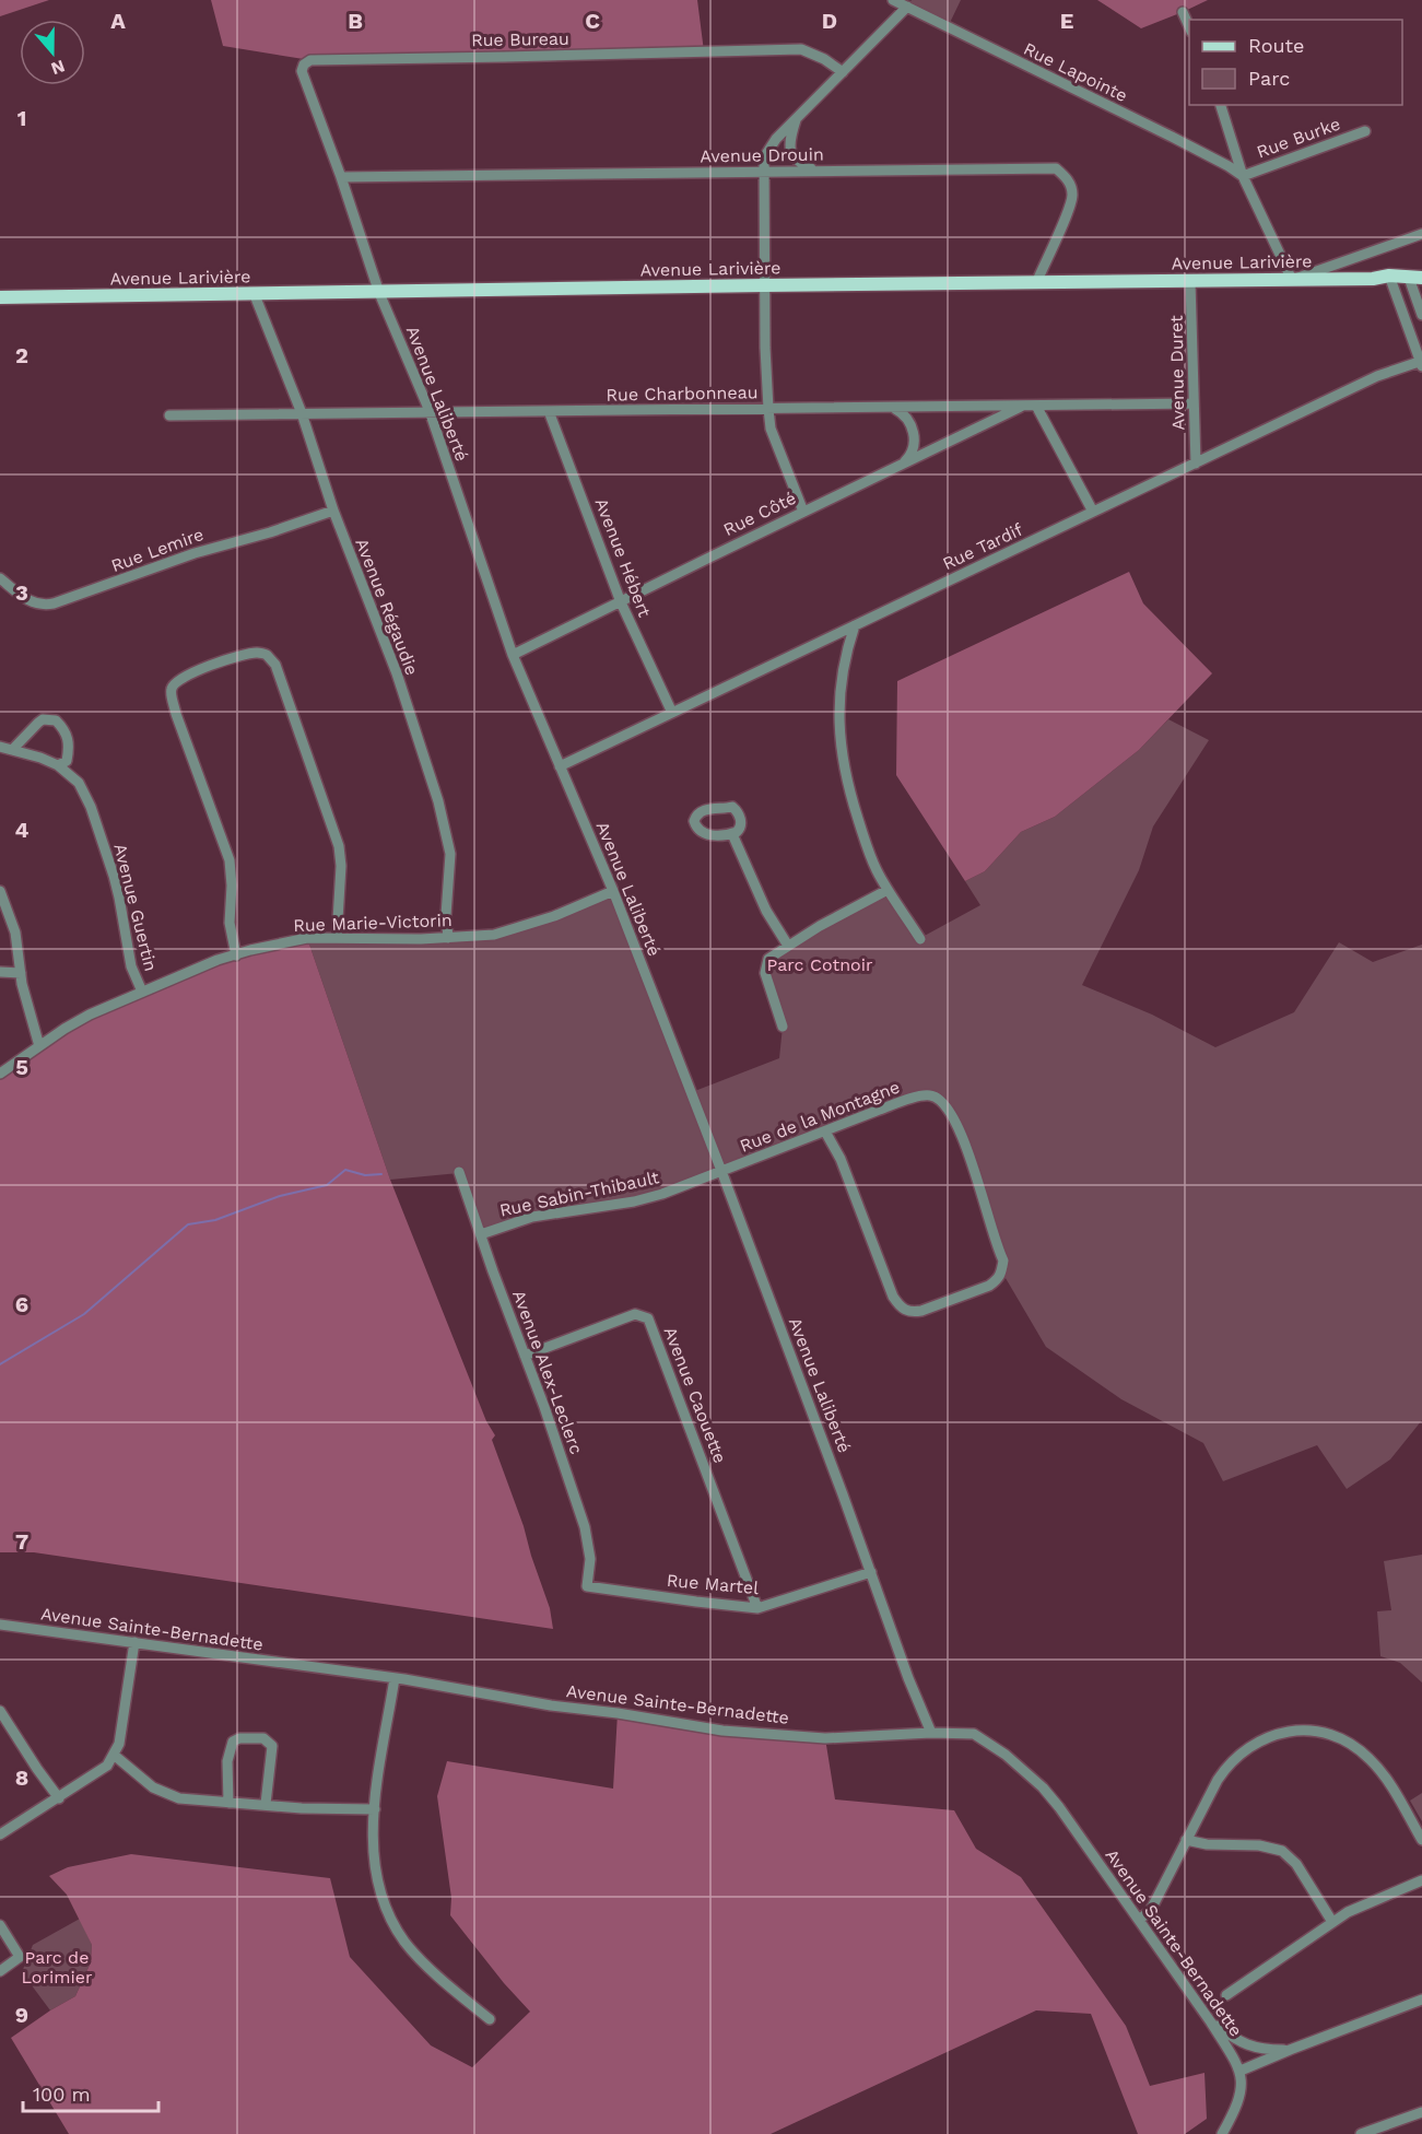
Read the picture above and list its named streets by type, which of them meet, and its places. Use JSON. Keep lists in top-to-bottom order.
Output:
{
  "streets": {
    "main road": ["Avenue Larivière"],
    "street": [
      "Rue Bureau",
      "Rue Lapointe",
      "Rue Burke",
      "Avenue Drouin",
      "Avenue Duret",
      "Avenue Laliberté",
      "Rue Charbonneau",
      "Rue Côté",
      "Rue Tardif",
      "Rue Lemire",
      "Avenue Hébert",
      "Avenue Régaudie",
      "Avenue Guertin",
      "Rue Marie-Victorin",
      "Rue de la Montagne",
      "Rue Sabin-Thibault",
      "Avenue Alex-Leclerc",
      "Avenue Caouette",
      "Rue Martel",
      "Avenue Sainte-Bernadette"
    ]
  },
  "crossings": [
    ["Rue Bureau", "Avenue Laliberté"],
    ["Rue Lapointe", "Rue Burke"],
    ["Avenue Drouin", "Avenue Larivière"],
    ["Avenue Drouin", "Avenue Laliberté"],
    ["Avenue Larivière", "Avenue Duret"],
    ["Avenue Larivière", "Avenue Laliberté"],
    ["Avenue Larivière", "Avenue Régaudie"],
    ["Avenue Duret", "Rue Charbonneau"],
    ["Avenue Duret", "Rue Tardif"],
    ["Avenue Laliberté", "Rue Charbonneau"],
    ["Avenue Laliberté", "Rue Côté"],
    ["Avenue Laliberté", "Rue Tardif"],
    ["Avenue Laliberté", "Rue Marie-Victorin"],
    ["Avenue Laliberté", "Rue de la Montagne"],
    ["Avenue Laliberté", "Rue Sabin-Thibault"],
    ["Avenue Laliberté", "Rue Martel"],
    ["Avenue Laliberté", "Avenue Sainte-Bernadette"],
    ["Rue Charbonneau", "Rue Côté"],
    ["Rue Charbonneau", "Avenue Hébert"],
    ["Rue Charbonneau", "Avenue Régaudie"],
    ["Rue Côté", "Avenue Hébert"],
    ["Rue Tardif", "Avenue Hébert"],
    ["Rue Lemire", "Avenue Régaudie"],
    ["Avenue Régaudie", "Rue Marie-Victorin"],
    ["Avenue Guertin", "Rue Marie-Victorin"],
    ["Rue de la Montagne", "Rue Sabin-Thibault"],
    ["Rue Sabin-Thibault", "Avenue Alex-Leclerc"],
    ["Avenue Alex-Leclerc", "Avenue Caouette"],
    ["Avenue Alex-Leclerc", "Rue Martel"],
    ["Avenue Caouette", "Rue Martel"]
  ],
  "parks": ["Parc Cotnoir", "Parc de Lorimier"],
  "legend": ["Route", "Parc"],
  "scale_bar": "100 m",
  "north": "bottom",
  "grid": {
    "columns": [
      "A",
      "B",
      "C",
      "D",
      "E"
    ],
    "rows": [
      "1",
      "2",
      "3",
      "4",
      "5",
      "6",
      "7",
      "8",
      "9"
    ]
  }
}
